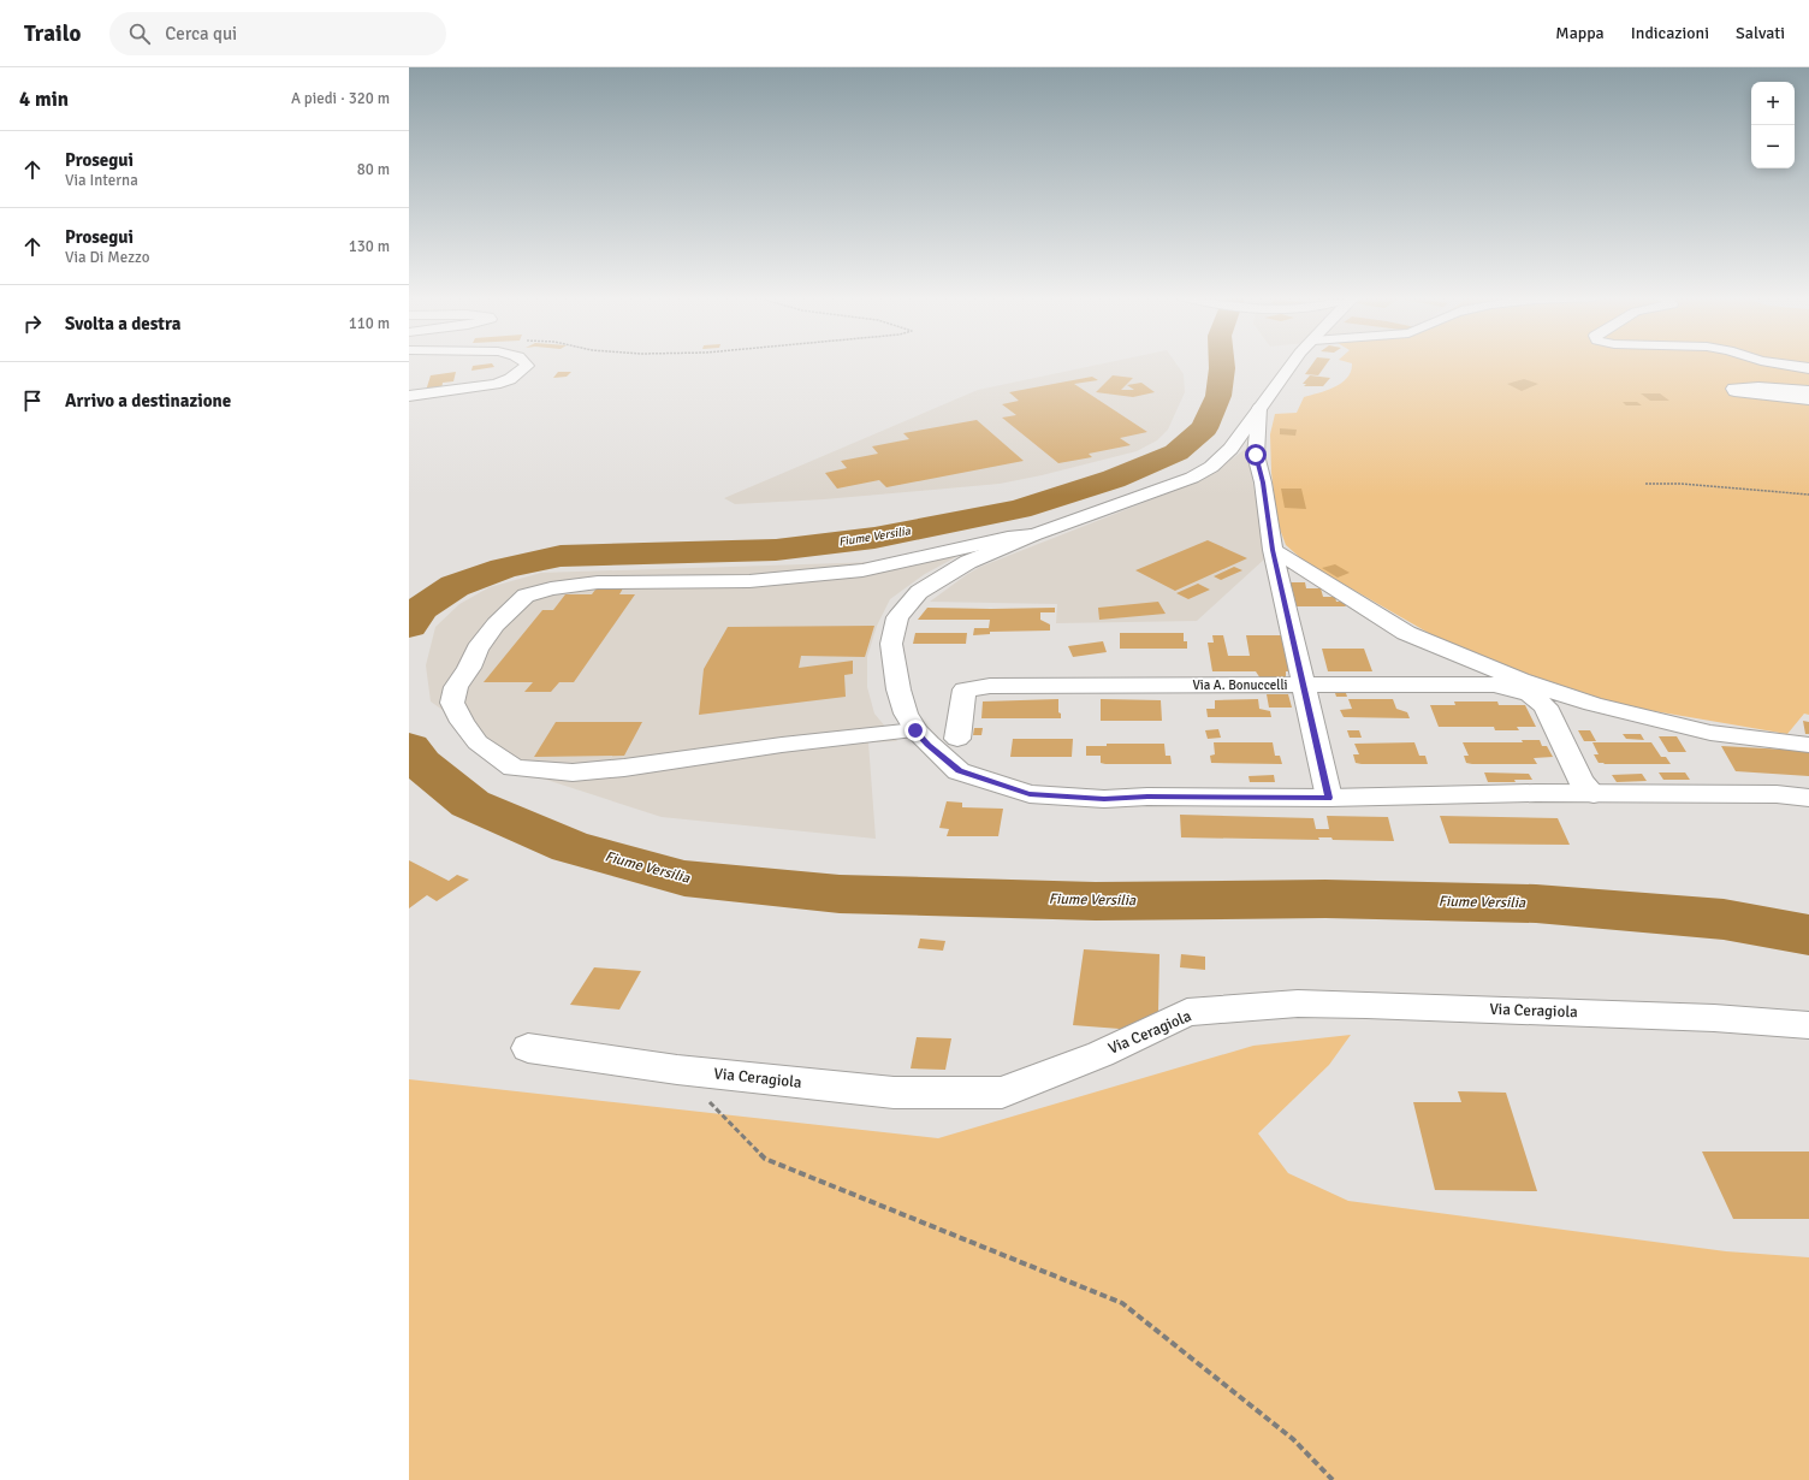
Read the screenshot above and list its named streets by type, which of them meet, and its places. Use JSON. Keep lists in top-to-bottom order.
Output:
{
  "streets": {
    "street": ["Via A. Bonuccelli", "Via Ceragiola"]
  },
  "water": ["Fiume Versilia"],
  "page": {
    "header": "Trailo",
    "search": "Cerca qui",
    "nav": ["Mappa", "Indicazioni", "Salvati"],
    "heading": ["4 min", "A piedi · 320 m"],
    "map_buttons": ["+", "−"],
    "list": [
      ["Prosegui", "Via Interna", "80 m"],
      ["Prosegui", "Via Di Mezzo", "130 m"],
      ["Svolta a destra", "110 m"],
      "Arrivo a destinazione"
    ]
  }
}
